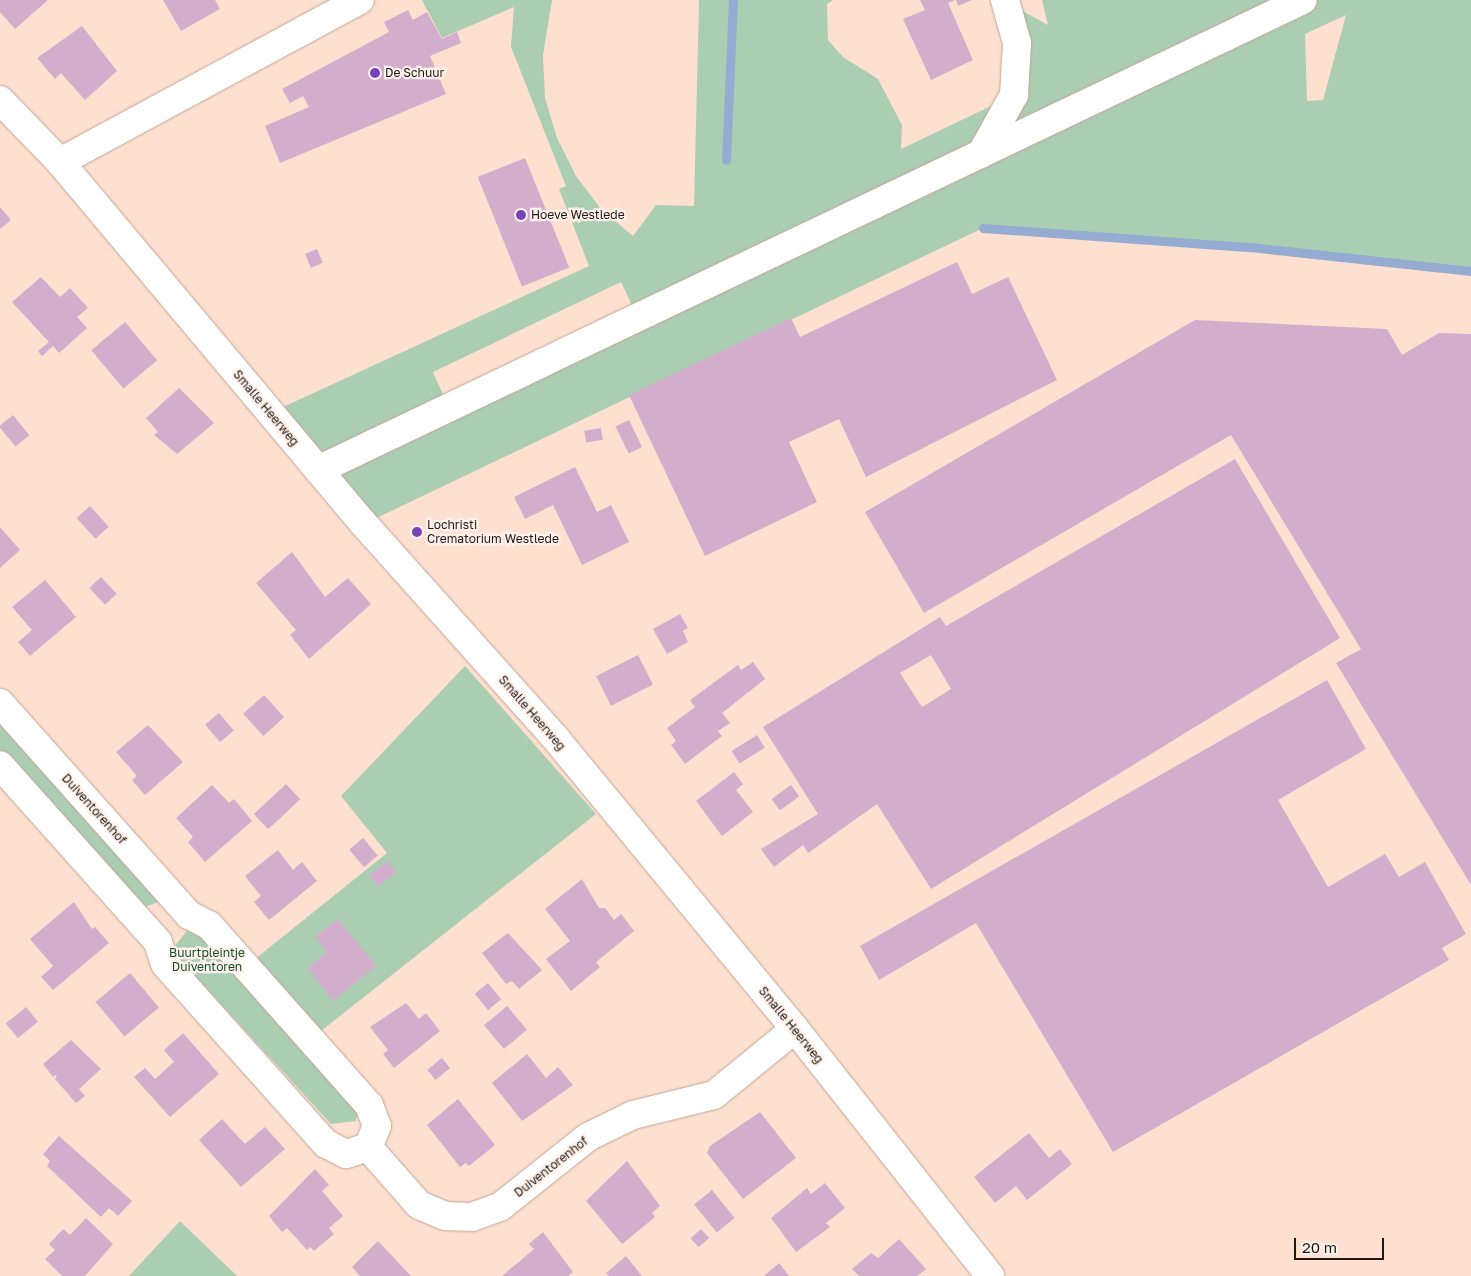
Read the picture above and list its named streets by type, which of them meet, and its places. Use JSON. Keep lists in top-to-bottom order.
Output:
{
  "streets": {
    "street": ["Smalle Heerweg", "Duiventorenhof"]
  },
  "crossings": [
    ["Smalle Heerweg", "Duiventorenhof"]
  ],
  "parks": ["Buurtpleintje Duiventoren"],
  "places": ["De Schuur", "Hoeve Westlede", "Lochristi Crematorium Westlede"],
  "scale_bar": "20 m"
}
